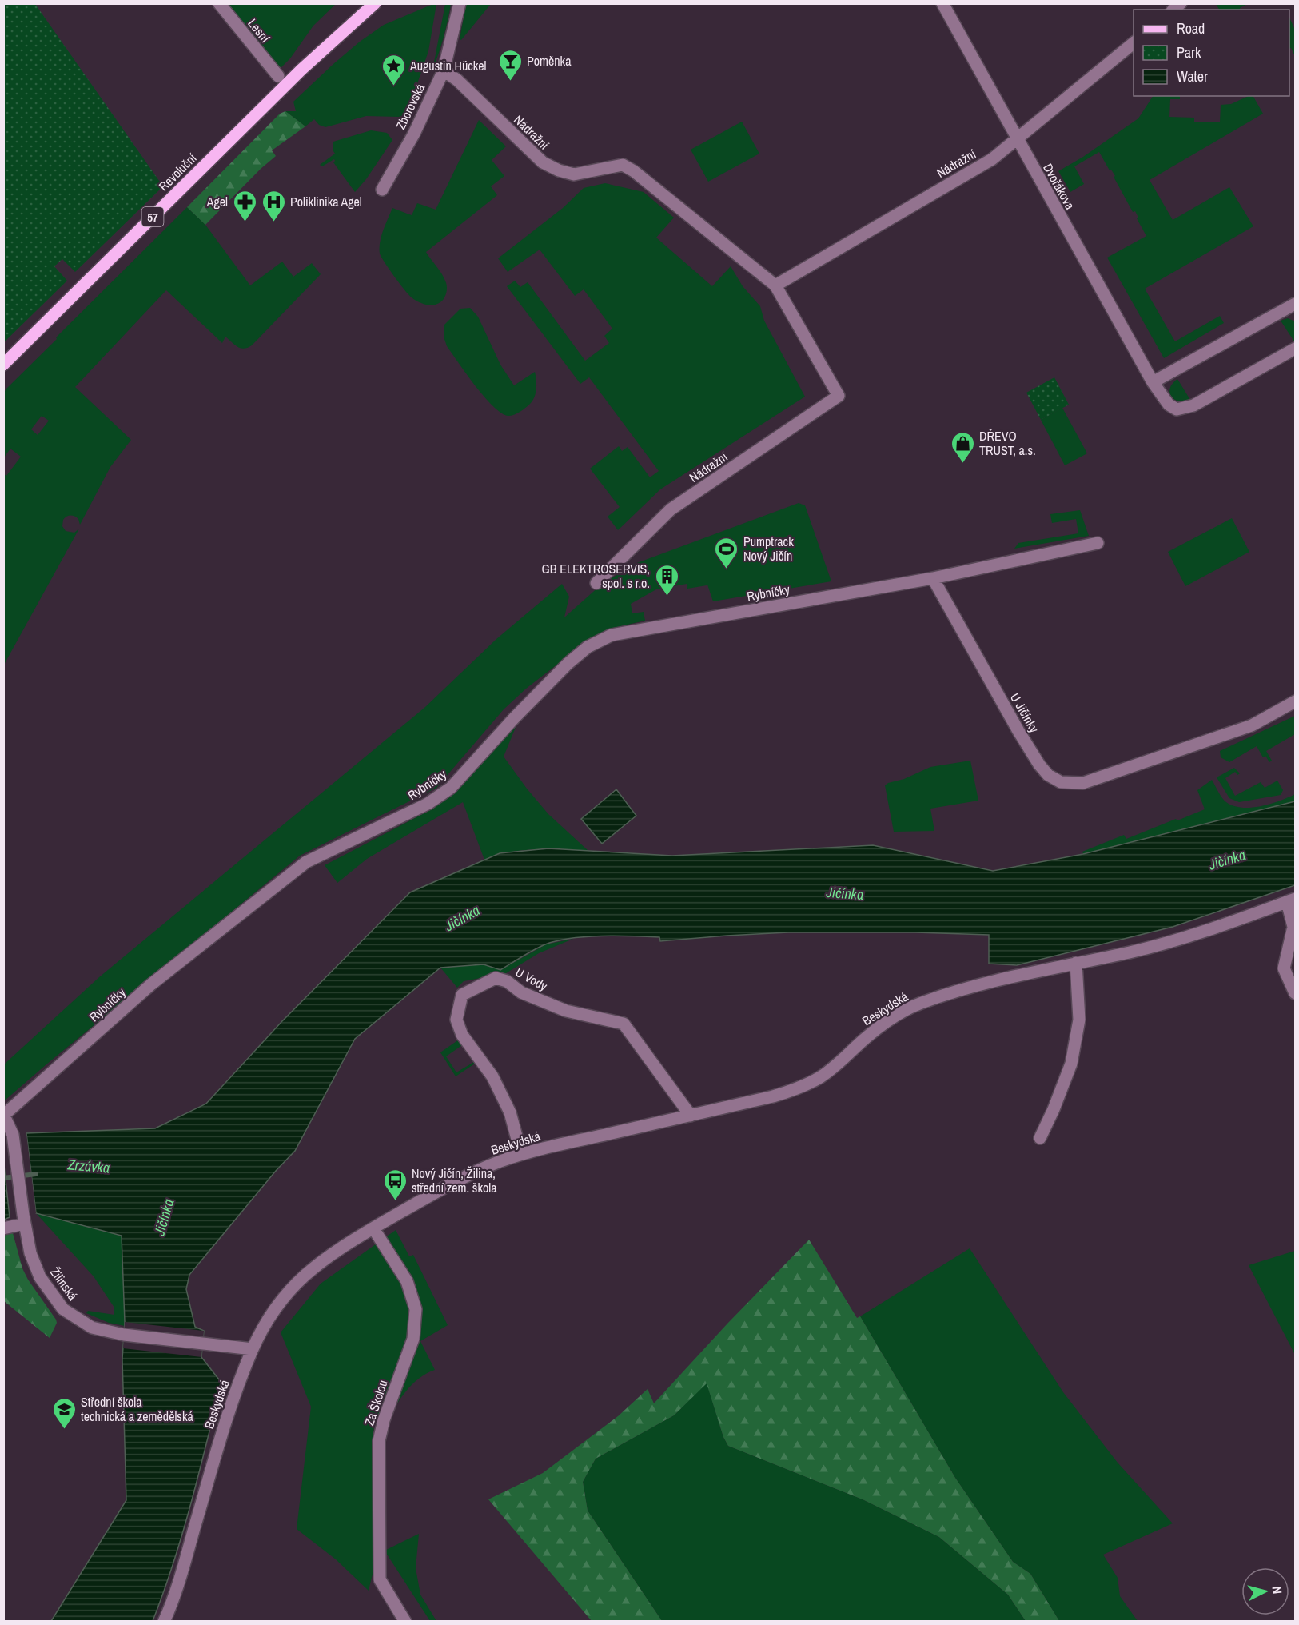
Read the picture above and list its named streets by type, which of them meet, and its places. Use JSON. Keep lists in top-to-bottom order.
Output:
{
  "streets": {
    "main road": ["Revoluční", "57"],
    "street": [
      "Lesní",
      "Zborovská",
      "Nádražní",
      "Dvořákova",
      "Rybníčky",
      "U Jičínky",
      "U Vody",
      "Beskydská",
      "Žilinská",
      "Za Školou"
    ]
  },
  "crossings": [
    ["Zborovská", "Nádražní"],
    ["Nádražní", "Dvořákova"],
    ["Rybníčky", "U Jičínky"],
    ["Rybníčky", "Žilinská"],
    ["U Vody", "Beskydská"],
    ["Beskydská", "Žilinská"],
    ["Beskydská", "Za Školou"]
  ],
  "water": ["Jičínka", "Zrzávka"],
  "places": {
    "bar": ["Poměnka"],
    "place": ["Augustin Hückel"],
    "pharmacy": ["Agel"],
    "hospital": ["Poliklinika Agel"],
    "shop": ["DŘEVO TRUST, a.s."],
    "sports": ["Pumptrack Nový Jičín"],
    "building": ["GB ELEKTROSERVIS, spol. s r.o."],
    "bus stop": ["Nový Jičín, Žilina, střední zem. škola"],
    "school or university": ["Střední škola technická a zemědělská"]
  },
  "legend": ["Road", "Park", "Water"],
  "north": "right"
}
